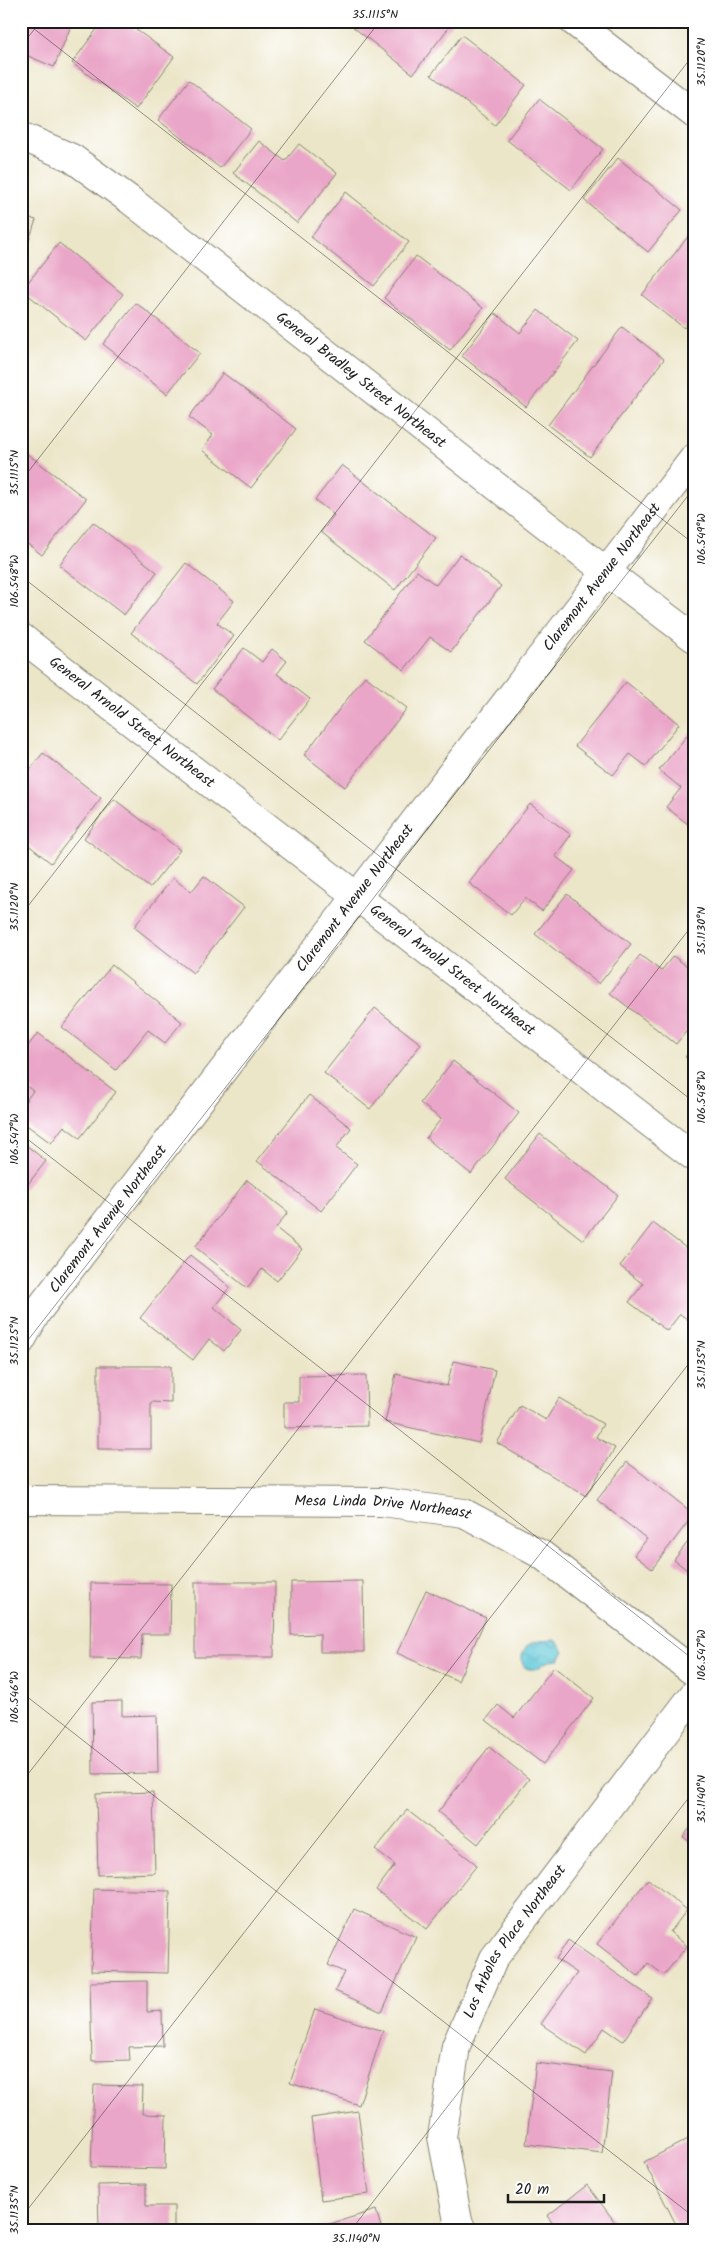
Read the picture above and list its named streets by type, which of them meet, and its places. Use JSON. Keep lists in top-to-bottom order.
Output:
{
  "streets": {
    "street": [
      "General Bradley Street Northeast",
      "Claremont Avenue Northeast",
      "General Arnold Street Northeast",
      "Mesa Linda Drive Northeast",
      "Los Arboles Place Northeast"
    ]
  },
  "crossings": [
    ["General Bradley Street Northeast", "Claremont Avenue Northeast"],
    ["Claremont Avenue Northeast", "General Arnold Street Northeast"]
  ],
  "scale_bar": "20 m",
  "coordinates": [
    "35.1115°N",
    "35.1120°N",
    "106.549°W",
    "106.548°W",
    "35.1130°N",
    "106.547°W",
    "35.1125°N",
    "35.1135°N",
    "106.546°W",
    "35.1140°N"
  ]
}
